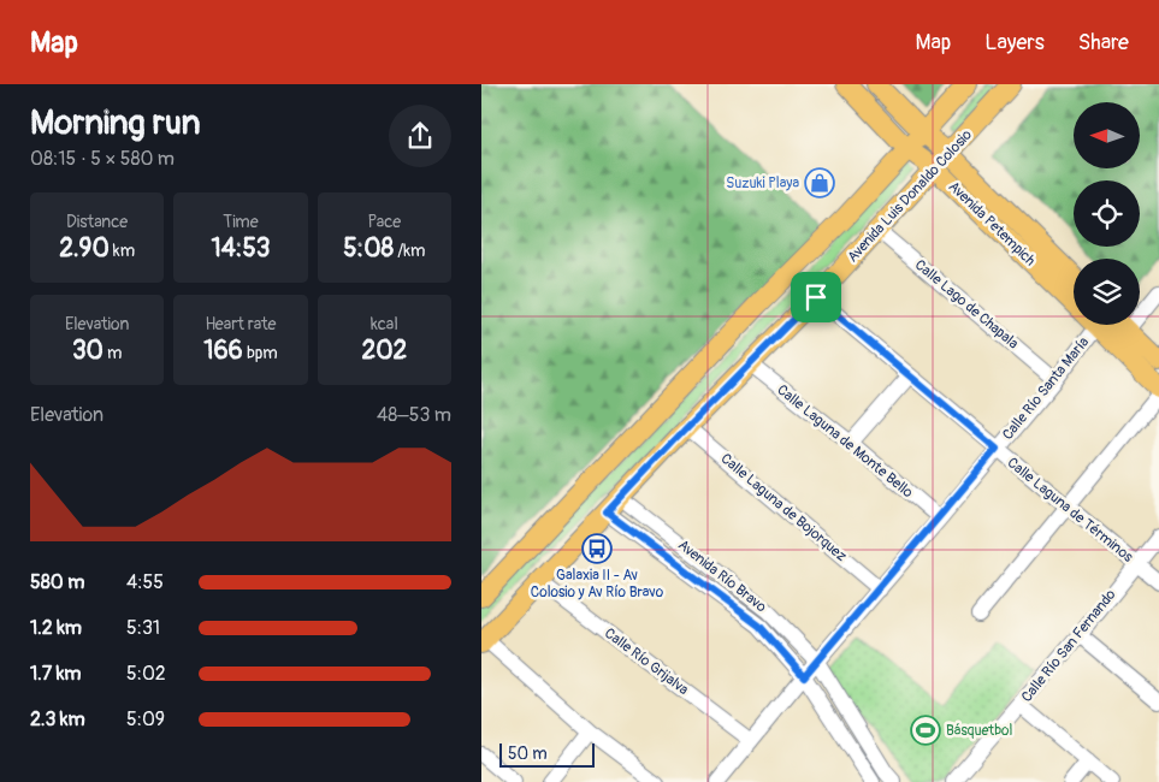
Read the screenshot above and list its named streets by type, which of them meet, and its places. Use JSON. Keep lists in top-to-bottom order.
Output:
{
  "streets": {
    "main road": ["Avenida Luis Donaldo Colosio", "Avenida Petempich"],
    "street": [
      "Calle Lago de Chapala",
      "Calle Río Santa María",
      "Calle Laguna de Monte Bello",
      "Calle Laguna de Bojorquez",
      "Calle Laguna de Términos",
      "Avenida Río Bravo",
      "Calle Río San Fernando",
      "Calle Río Grijalva"
    ]
  },
  "crossings": [
    ["Avenida Luis Donaldo Colosio", "Avenida Petempich"],
    ["Avenida Luis Donaldo Colosio", "Calle Lago de Chapala"],
    ["Avenida Luis Donaldo Colosio", "Calle Laguna de Monte Bello"],
    ["Avenida Luis Donaldo Colosio", "Calle Laguna de Bojorquez"],
    ["Avenida Luis Donaldo Colosio", "Calle Laguna de Términos"],
    ["Avenida Luis Donaldo Colosio", "Avenida Río Bravo"],
    ["Avenida Luis Donaldo Colosio", "Calle Río Grijalva"],
    ["Calle Lago de Chapala", "Calle Río Santa María"],
    ["Calle Río Santa María", "Calle Laguna de Monte Bello"],
    ["Calle Río Santa María", "Calle Laguna de Bojorquez"],
    ["Calle Río Santa María", "Calle Laguna de Términos"],
    ["Calle Río Santa María", "Avenida Río Bravo"],
    ["Calle Río Santa María", "Calle Río Grijalva"],
    ["Calle Laguna de Términos", "Calle Río San Fernando"]
  ],
  "places": {
    "shop": ["Suzuki Playa"],
    "bus stop": ["Galaxia II - Av Colosio y Av Río Bravo"],
    "sports": ["Básquetbol"]
  },
  "scale_bar": "50 m",
  "north": "left",
  "page": {
    "header": "Map",
    "nav": ["Map", "Layers", "Share"],
    "heading": ["Morning run", "08:15 · 5 × 580 m"],
    "stats": [
      ["Distance", "2.90 km"],
      ["Time", "14:53"],
      ["Pace", "5:08 /km"],
      ["Elevation", "30 m"],
      ["Heart rate", "166 bpm"],
      ["kcal", "202"]
    ],
    "chart": ["Elevation", "48–53 m"],
    "list": [
      {
        "name": "580 m",
        "note": "4:55"
      },
      {
        "name": "1.2 km",
        "note": "5:31"
      },
      {
        "name": "1.7 km",
        "note": "5:02"
      },
      {
        "name": "2.3 km",
        "note": "5:09"
      }
    ],
    "scale": "50 m"
  }
}
